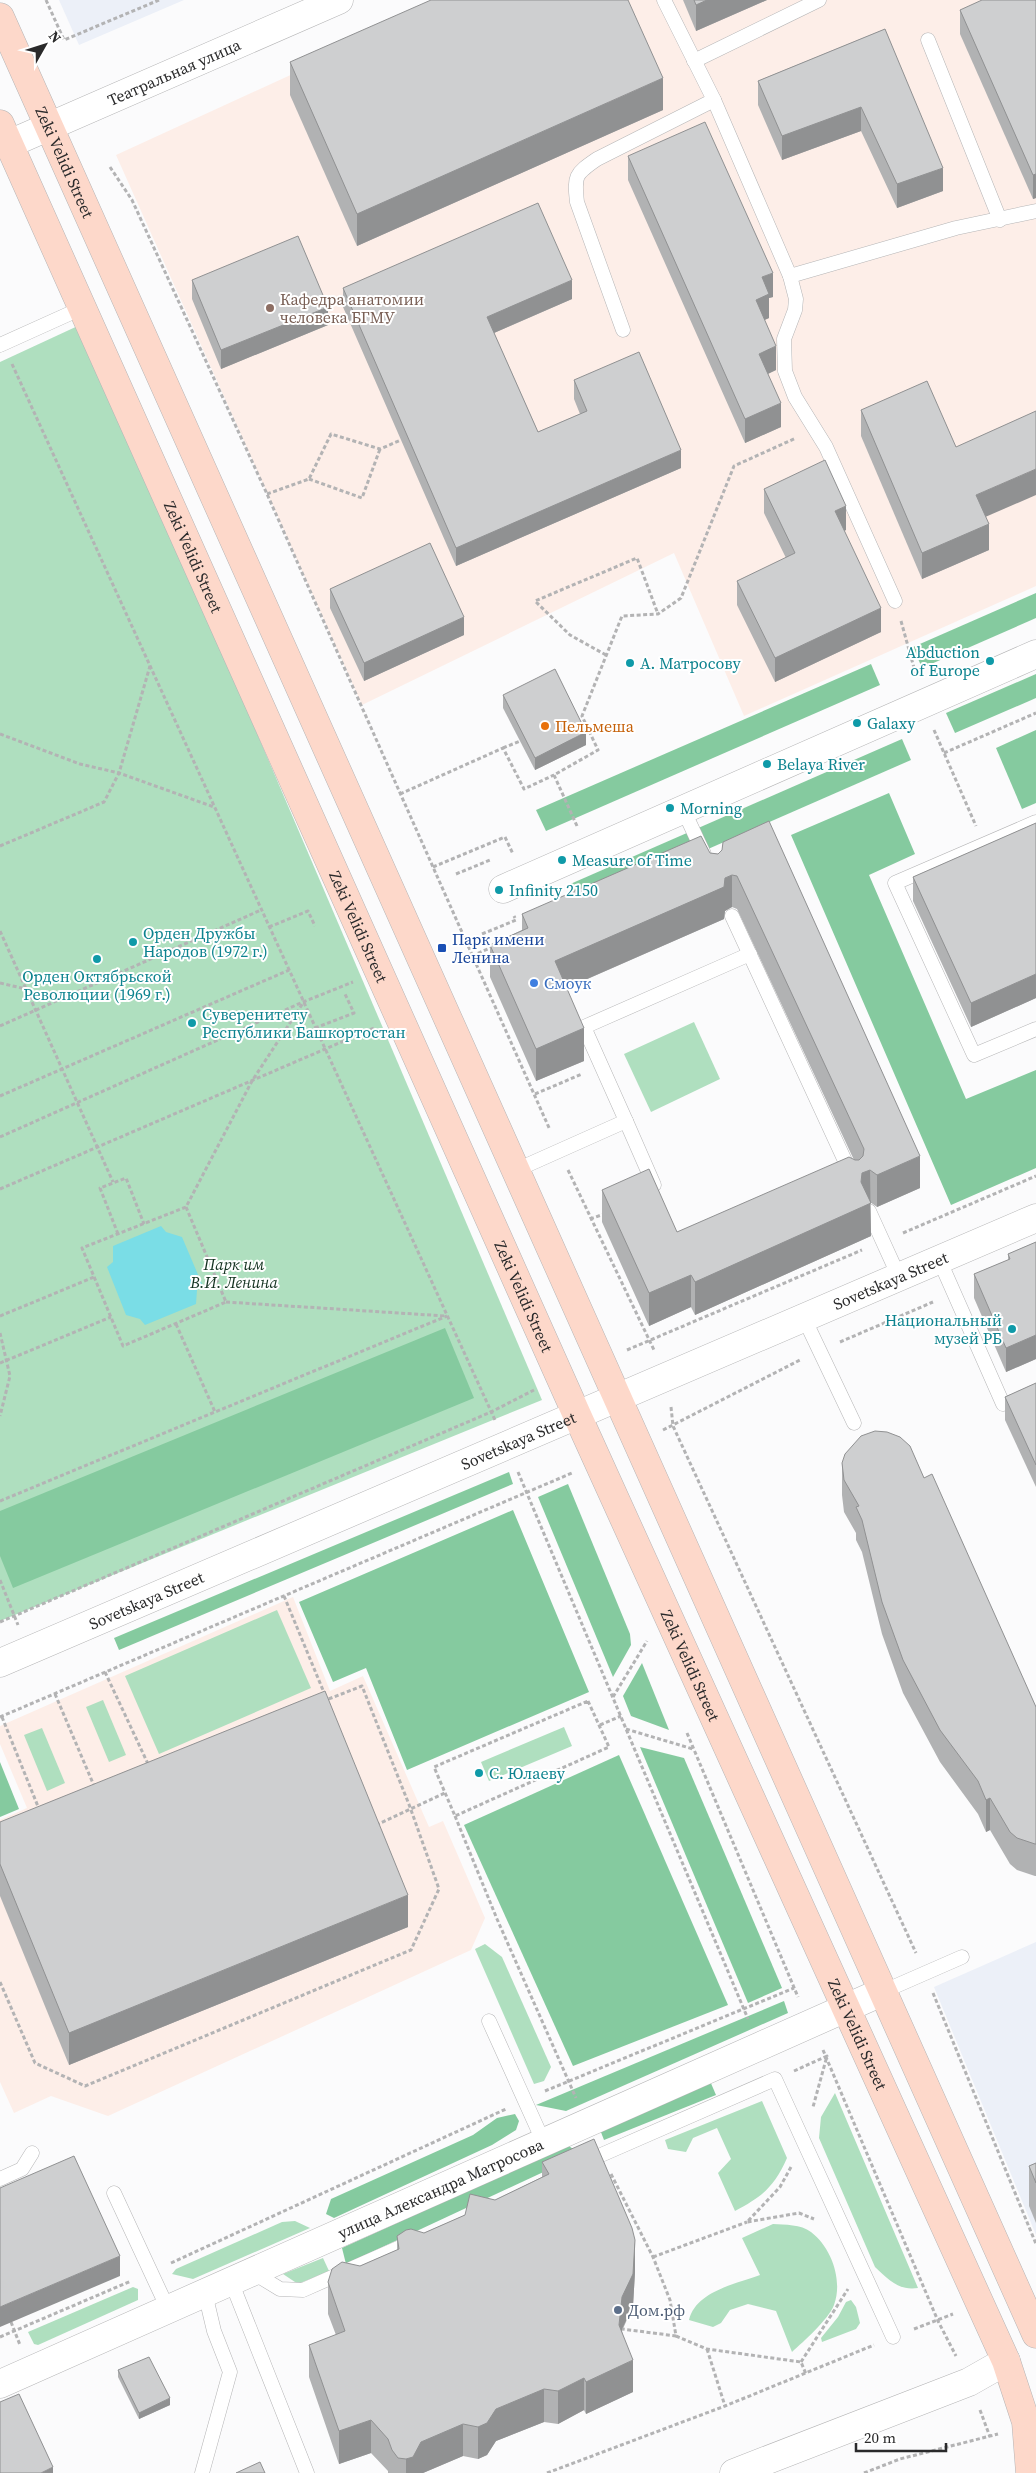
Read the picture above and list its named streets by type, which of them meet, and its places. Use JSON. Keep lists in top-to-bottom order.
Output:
{
  "streets": {
    "main road": ["Zeki Velidi Street"],
    "street": ["Театральная улица", "Sovetskaya Street", "улица Александра Матросова"]
  },
  "crossings": [
    ["Театральная улица", "Zeki Velidi Street"],
    ["Zeki Velidi Street", "Sovetskaya Street"],
    ["Zeki Velidi Street", "улица Александра Матросова"]
  ],
  "parks": ["Парк им В.И. Ленина"],
  "places": {
    "other": [
      "Кафедра анатомии человека БГМУ",
      "Abduction of Europe",
      "А. Матросову",
      "Galaxy",
      "Пельмеша",
      "Belaya River",
      "Morning",
      "Measure of Time",
      "Infinity 2150",
      "Орден Дружбы Народов (1972 г.)",
      "Орден Октябрьской Революции (1969 г.)",
      "Смоук",
      "Суверенитету Республики Башкортостан",
      "Национальный музей РБ",
      "С. Юлаеву",
      "Дом.рф"
    ],
    "transit": ["Парк имени Ленина"]
  },
  "scale_bar": "20 m",
  "north": "top right"
}
